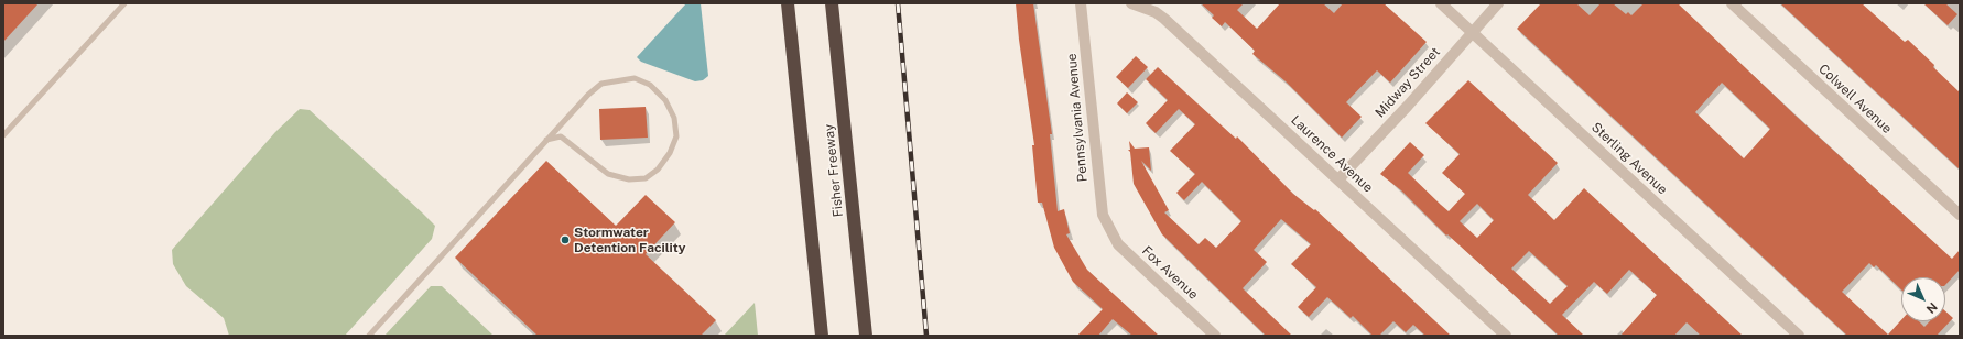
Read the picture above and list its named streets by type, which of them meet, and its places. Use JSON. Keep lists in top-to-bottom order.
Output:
{
  "streets": {
    "highway": ["Fisher Freeway"],
    "street": [
      "Midway Street",
      "Colwell Avenue",
      "Pennsylvania Avenue",
      "Laurence Avenue",
      "Sterling Avenue",
      "Fox Avenue"
    ]
  },
  "crossings": [
    ["Midway Street", "Laurence Avenue"],
    ["Midway Street", "Sterling Avenue"],
    ["Pennsylvania Avenue", "Fox Avenue"]
  ],
  "places": ["Stormwater Detention Facility"],
  "north": "bottom right"
}
